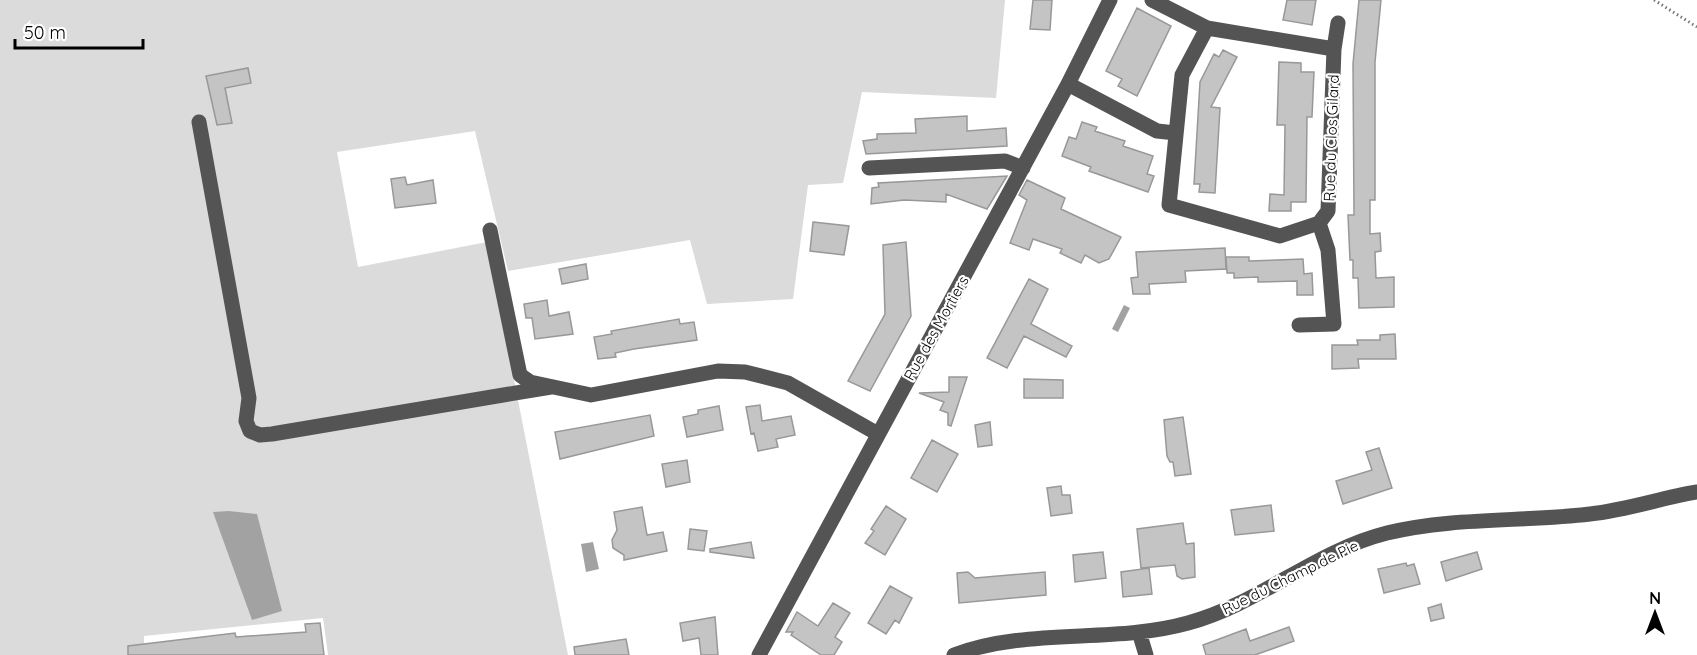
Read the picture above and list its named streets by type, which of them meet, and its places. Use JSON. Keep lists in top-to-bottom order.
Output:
{
  "streets": {
    "street": ["Rue du Clos Gilard", "Rue des Mortiers", "Rue du Champ de Pie"]
  },
  "scale_bar": "50 m",
  "north": "top"
}
